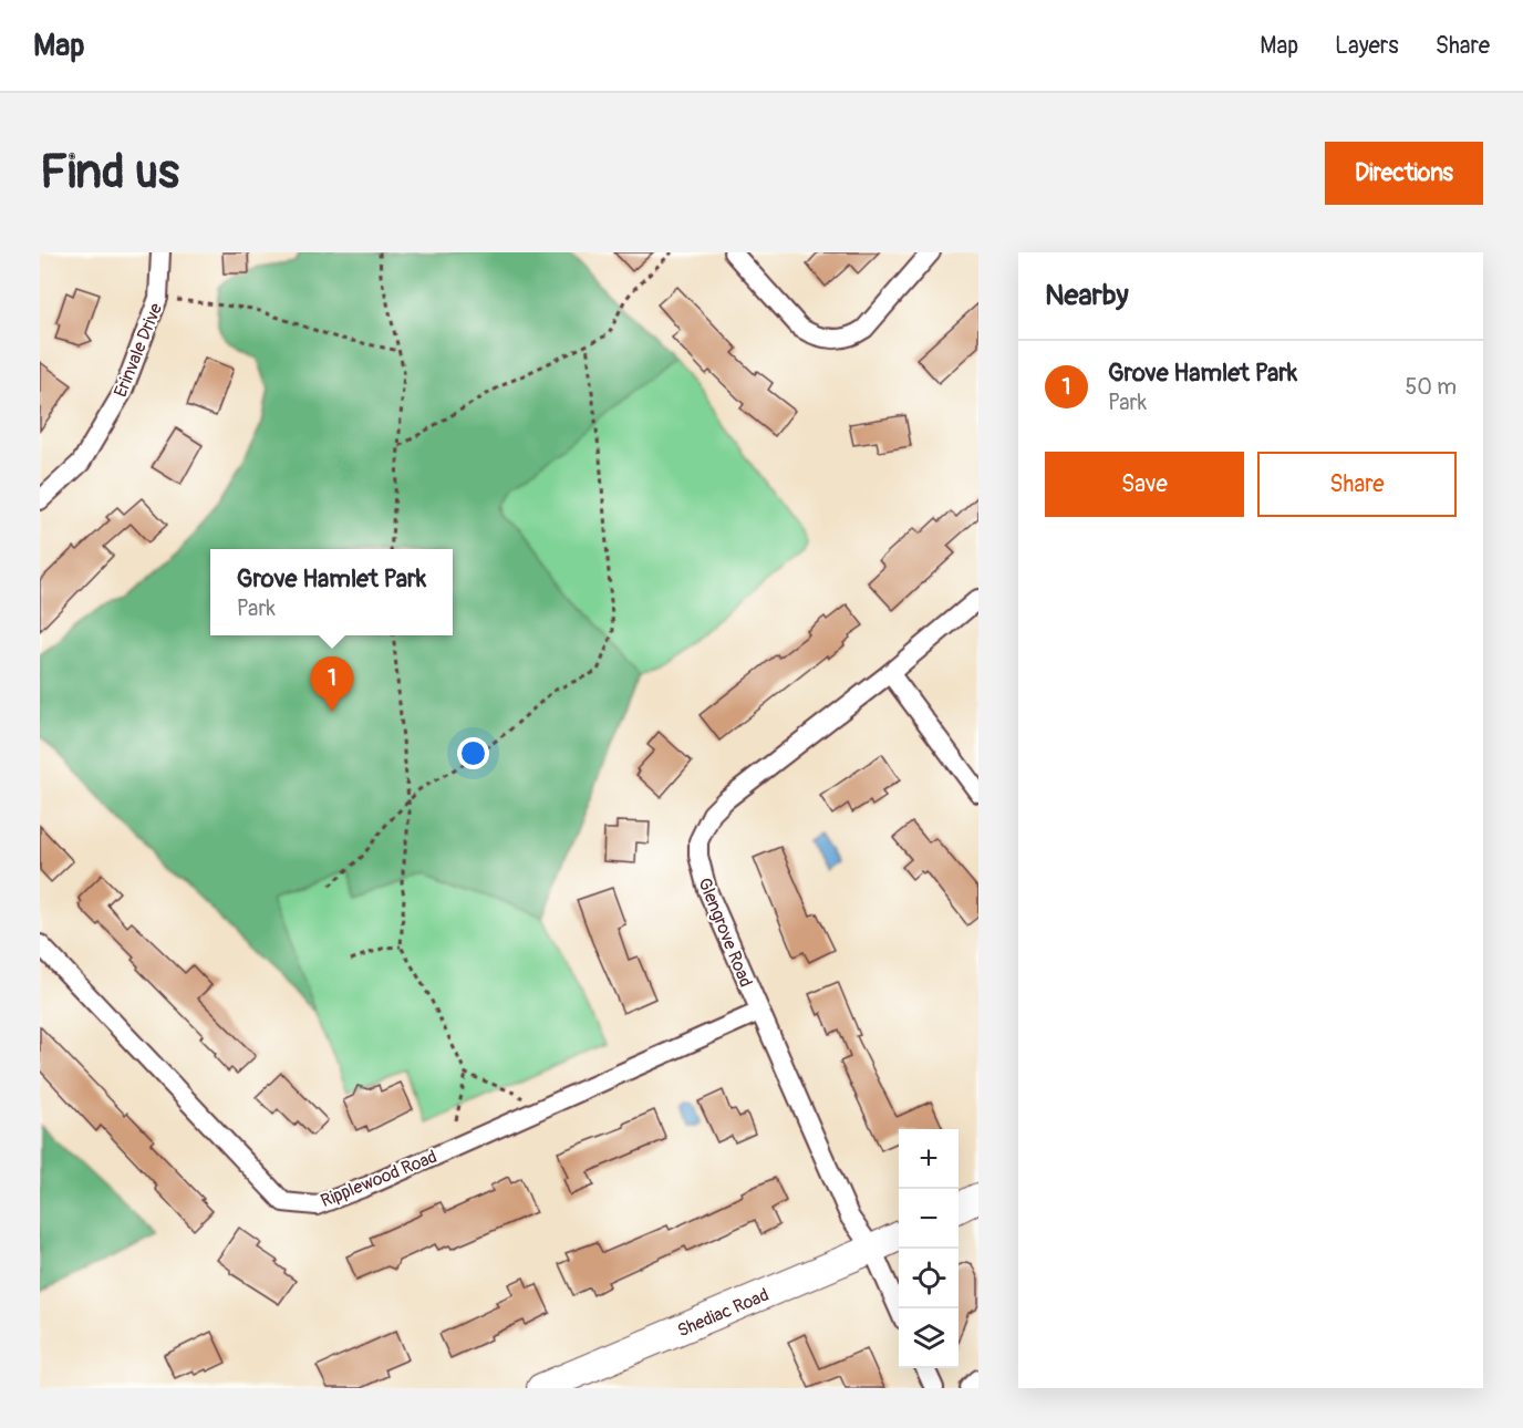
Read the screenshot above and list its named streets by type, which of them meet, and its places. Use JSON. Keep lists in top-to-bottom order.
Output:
{
  "streets": {
    "main road": ["Shediac Road"],
    "street": ["Erinvale Drive", "Glengrove Road", "Ripplewood Road"]
  },
  "crossings": [
    ["Glengrove Road", "Ripplewood Road"],
    ["Glengrove Road", "Shediac Road"]
  ],
  "page": {
    "header": "Map",
    "nav": ["Map", "Layers", "Share"],
    "buttons": [
      "Directions",
      ["Save", "Share"]
    ],
    "title": "Find us",
    "heading": "Nearby",
    "list": [
      {
        "mark": "1",
        "name": "Grove Hamlet Park",
        "note": "Park",
        "value": "50 m"
      }
    ],
    "popup": ["Grove Hamlet Park", "Park"],
    "pins": "1",
    "map_buttons": ["+", "−"]
  }
}
